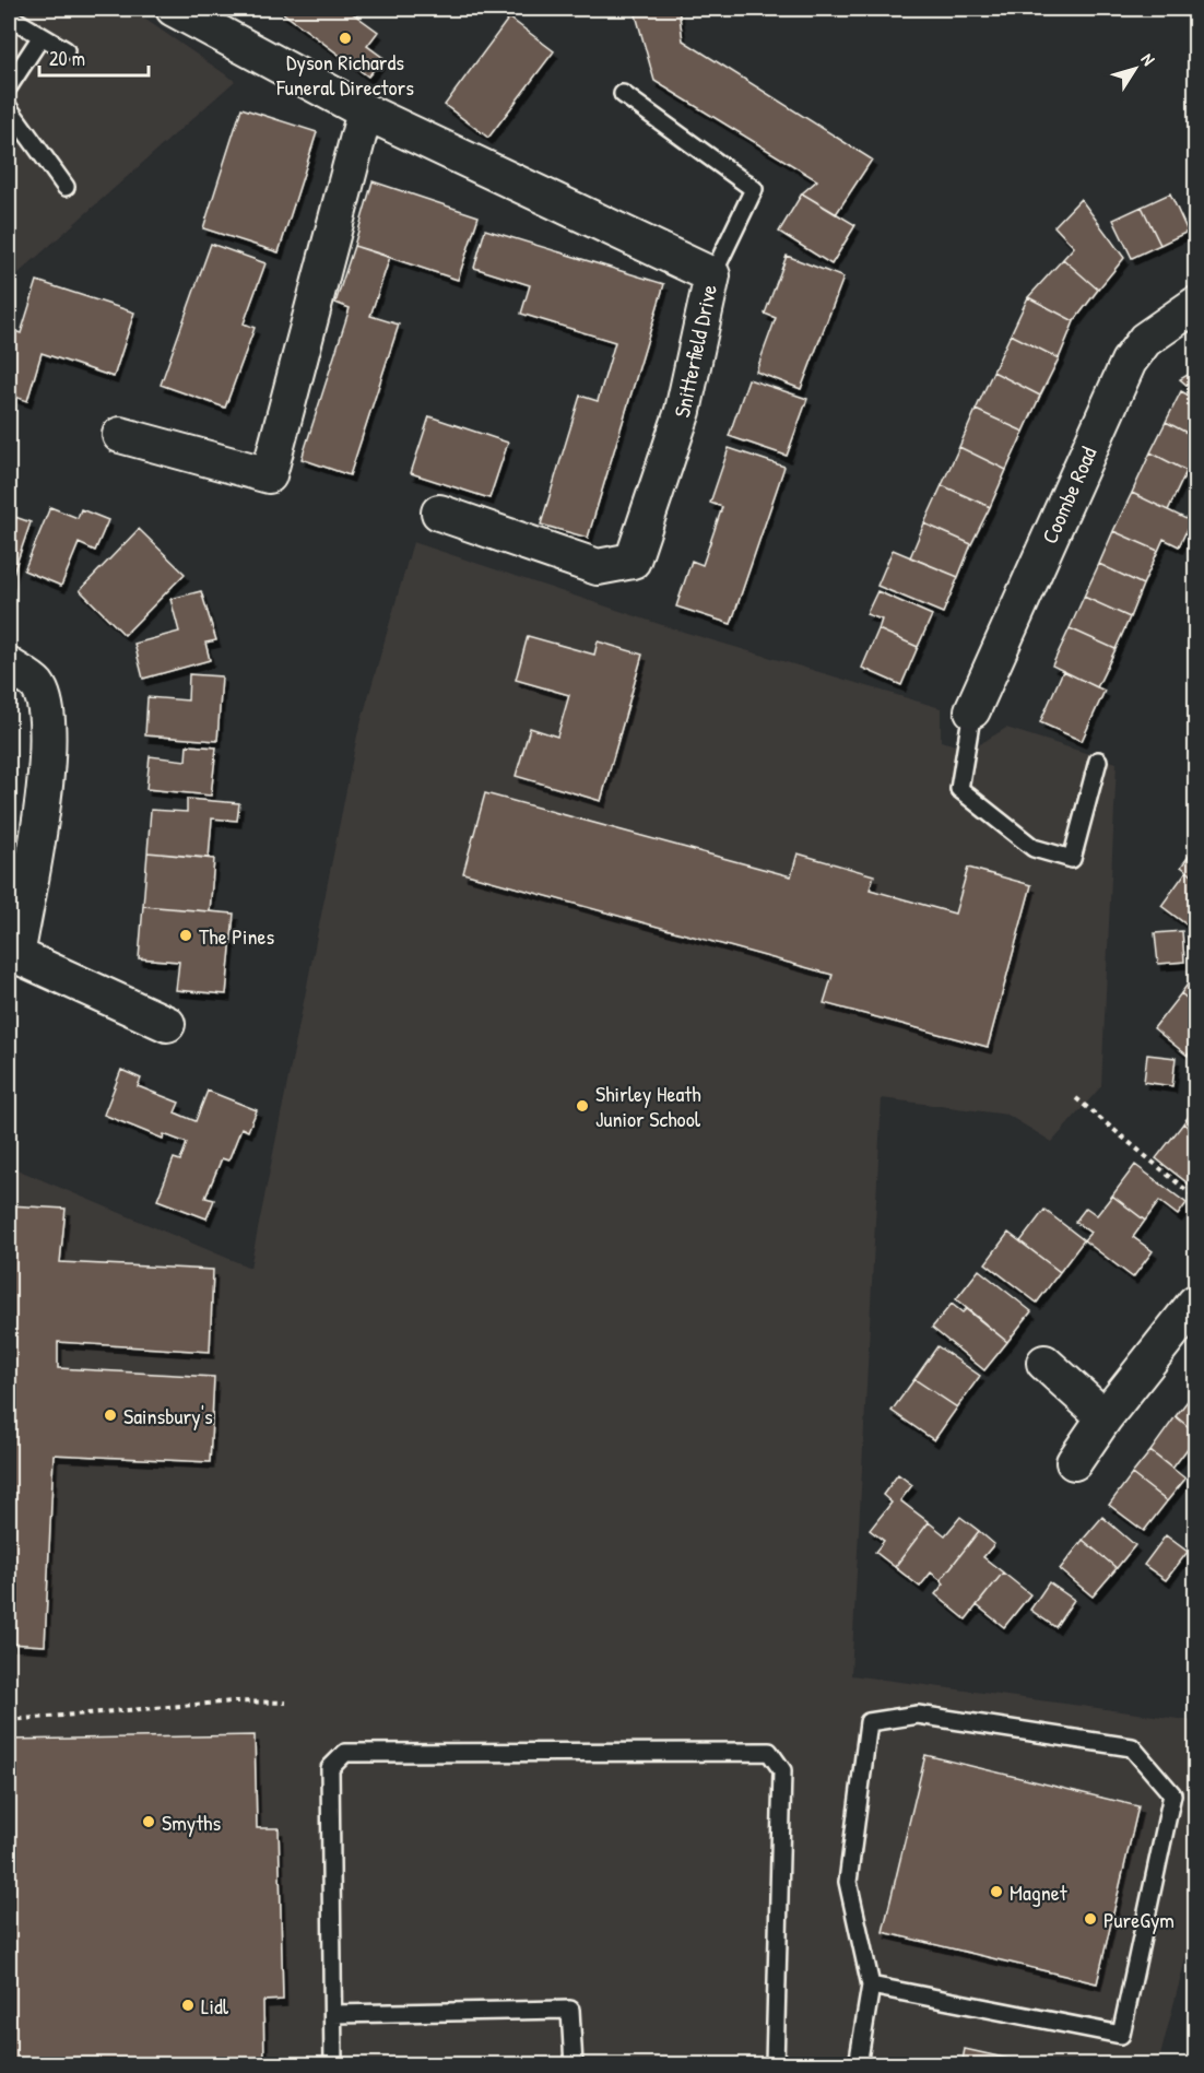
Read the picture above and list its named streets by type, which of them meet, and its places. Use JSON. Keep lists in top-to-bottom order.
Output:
{
  "streets": {
    "street": ["Snitterfield Drive", "Coombe Road"]
  },
  "places": [
    "Dyson Richards Funeral Directors",
    "The Pines",
    "Shirley Heath Junior School",
    "Sainsbury's",
    "Smyths",
    "Magnet",
    "PureGym",
    "Lidl"
  ],
  "scale_bar": "20 m",
  "north": "top right"
}
